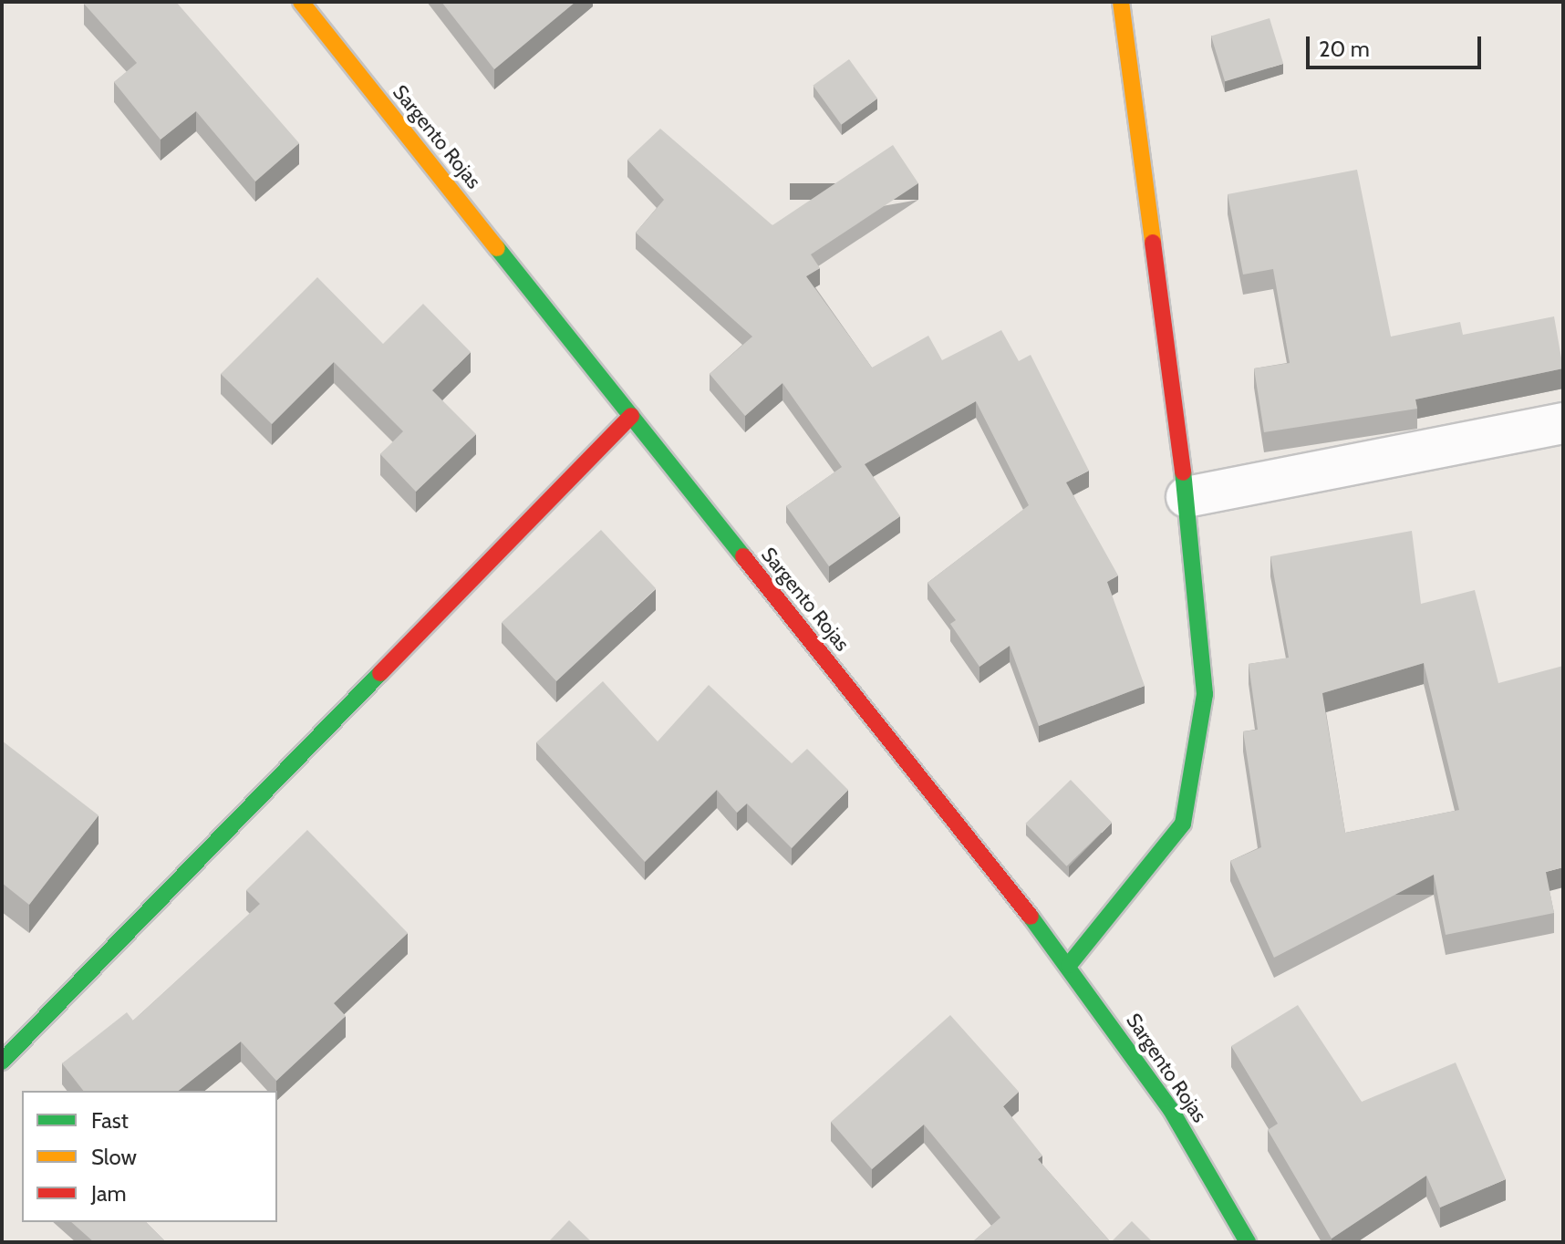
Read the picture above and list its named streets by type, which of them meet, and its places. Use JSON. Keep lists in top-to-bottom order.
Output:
{
  "streets": {
    "street": ["Sargento Rojas"]
  },
  "legend": ["Fast", "Slow", "Jam"],
  "scale_bar": "20 m"
}
